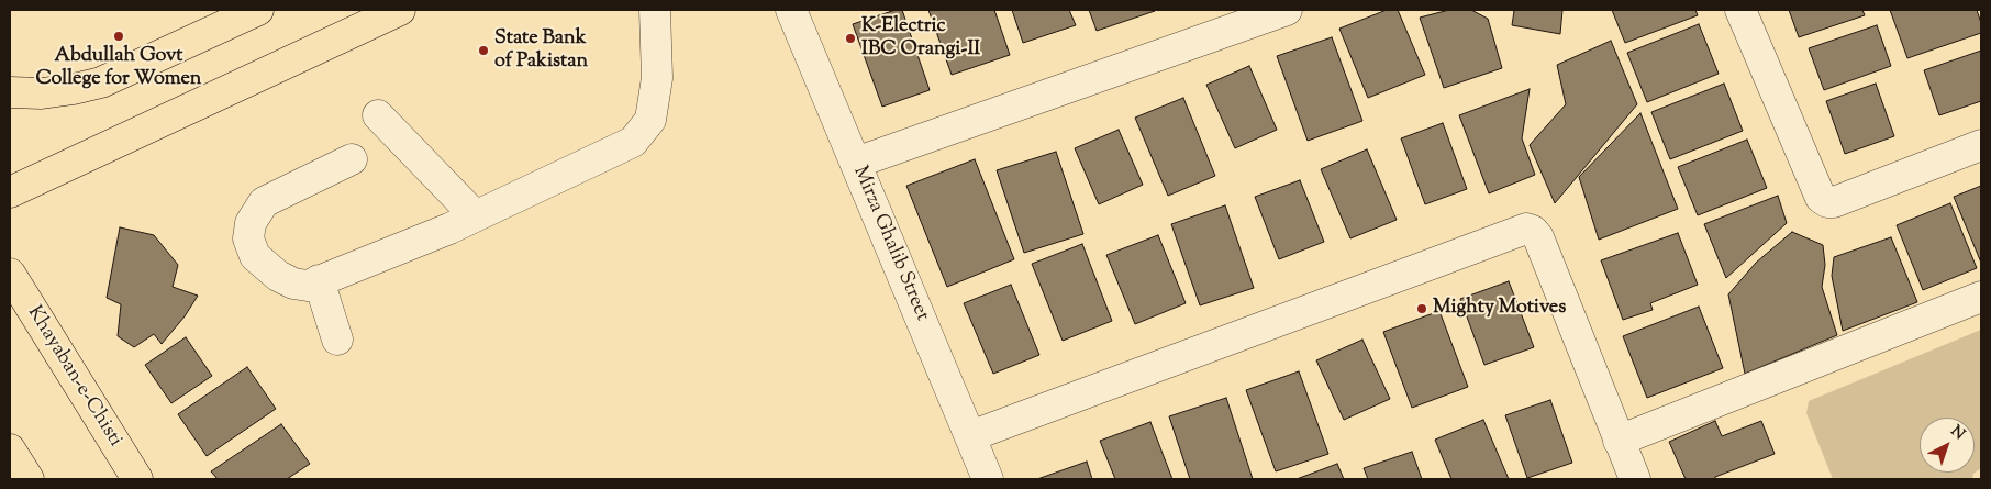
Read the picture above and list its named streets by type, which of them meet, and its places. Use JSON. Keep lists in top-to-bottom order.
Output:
{
  "streets": {
    "main road": ["Khayaban-e-Chisti"],
    "street": ["Mirza Ghalib Street"]
  },
  "places": [
    "Abdullah Govt College for Women",
    "K-Electric IBC Orangi-II",
    "State Bank of Pakistan",
    "Mighty Motives"
  ],
  "north": "top right"
}
